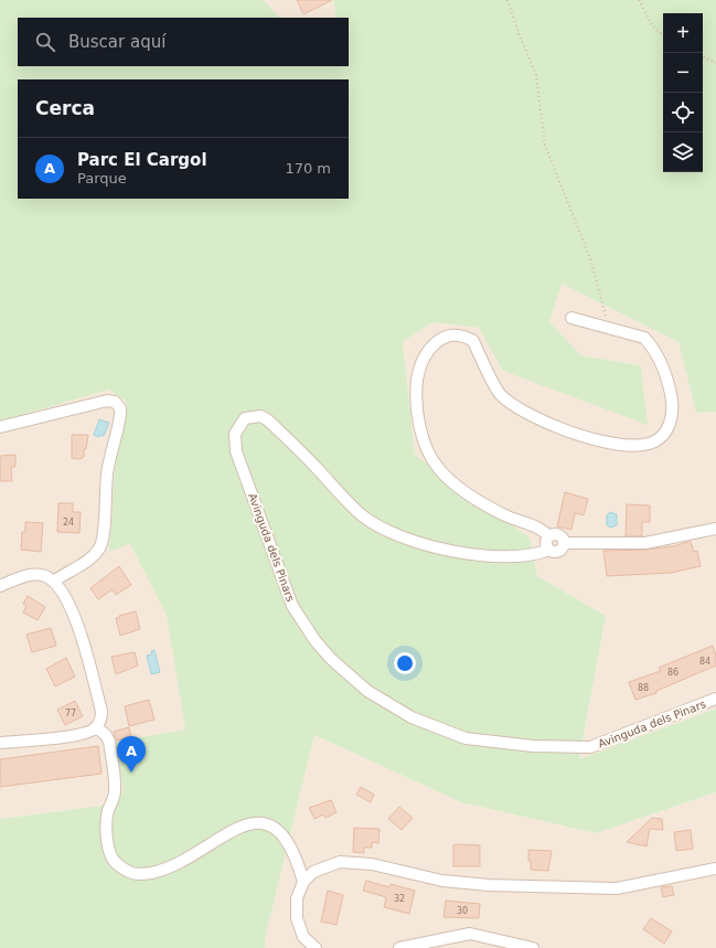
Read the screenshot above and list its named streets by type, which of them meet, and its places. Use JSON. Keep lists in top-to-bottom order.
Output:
{
  "streets": {
    "street": ["Avinguda dels Pinars"]
  },
  "house_numbers": [
    "24",
    "84",
    "86",
    "88",
    "77",
    "32",
    "30"
  ],
  "page": {
    "map_buttons": ["+", "−"],
    "search": "Buscar aquí",
    "heading": "Cerca",
    "list": [
      {
        "mark": "A",
        "name": "Parc El Cargol",
        "note": "Parque",
        "value": "170 m"
      }
    ],
    "pins": "A"
  }
}
